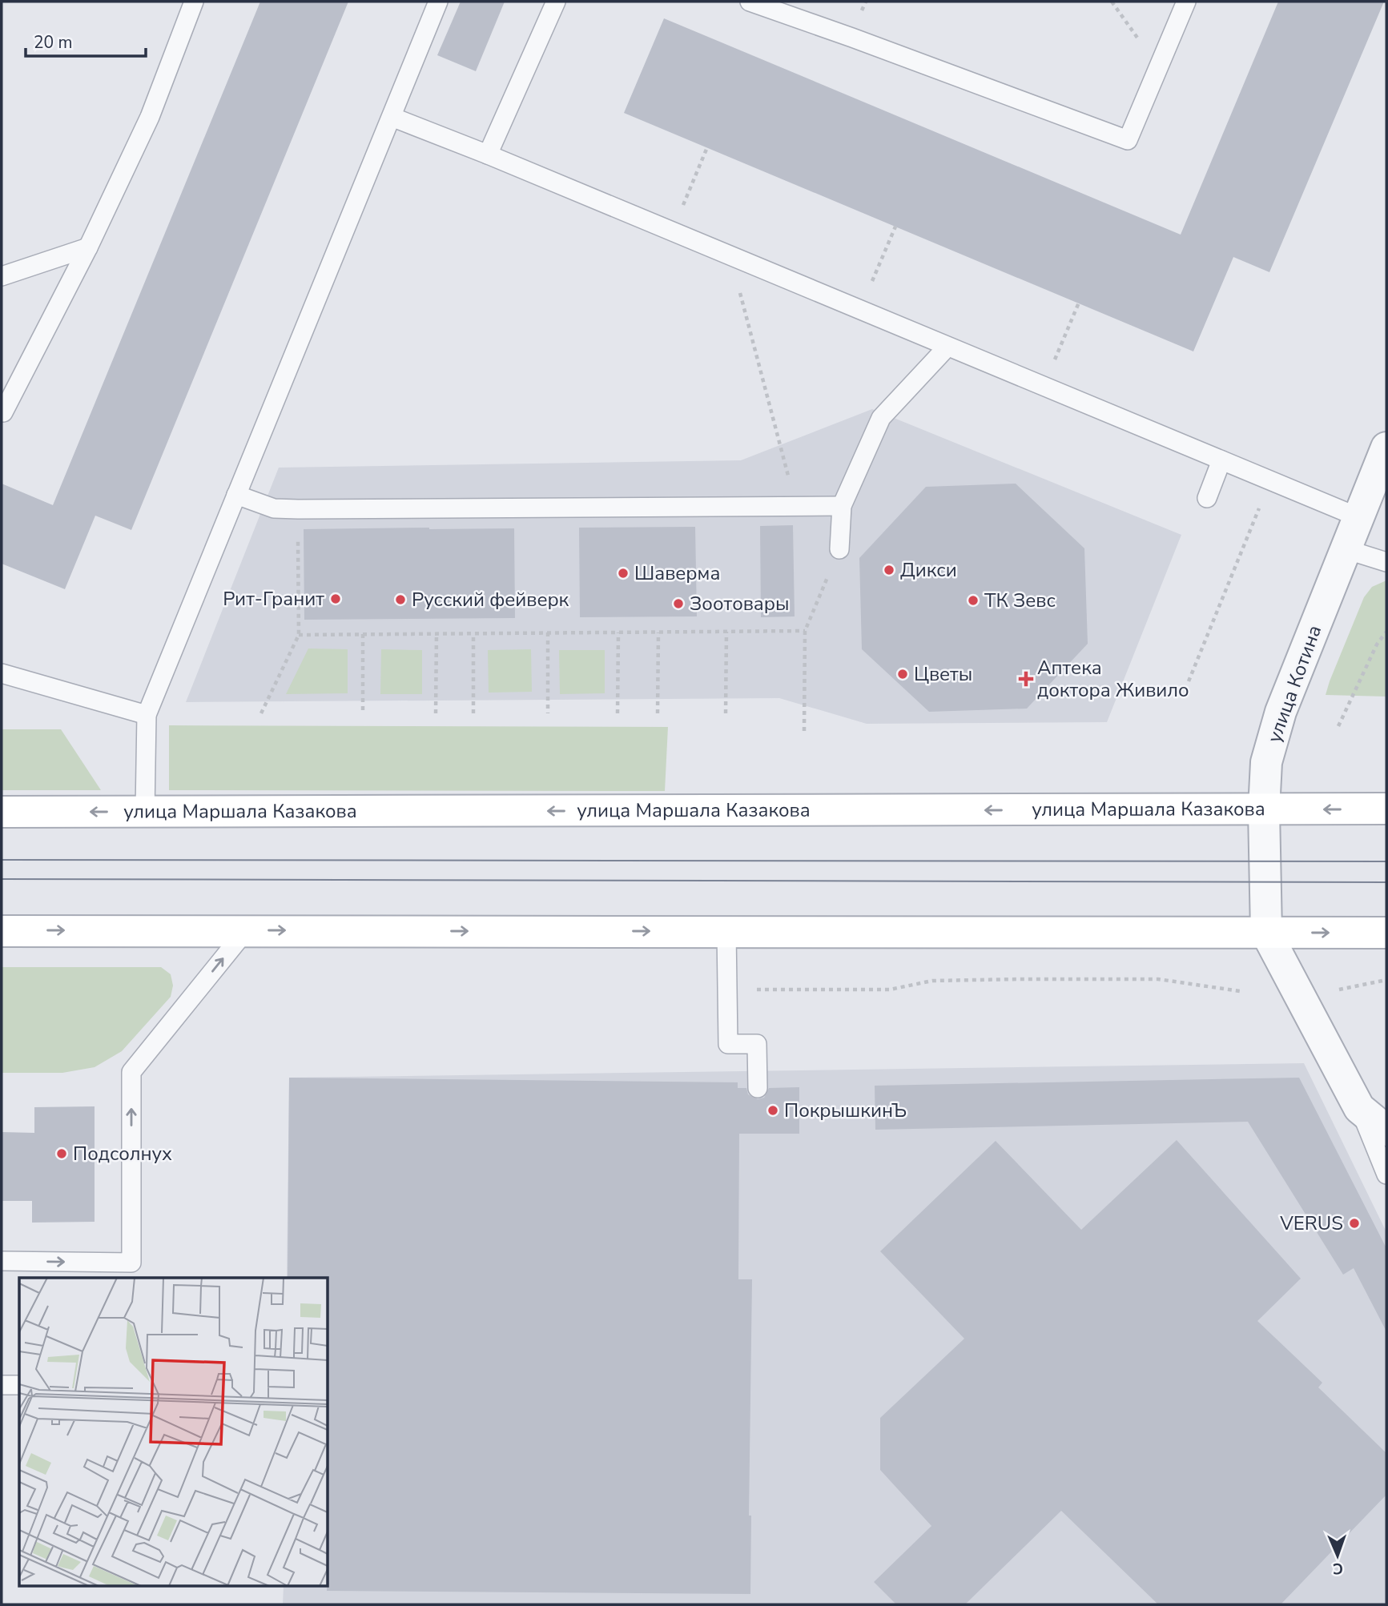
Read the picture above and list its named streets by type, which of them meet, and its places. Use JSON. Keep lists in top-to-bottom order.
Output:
{
  "streets": {
    "main road": ["улица Маршала Казакова"],
    "street": ["улица Котина"]
  },
  "crossings": [
    ["улица Котина", "улица Маршала Казакова"]
  ],
  "places": {
    "other": [
      "Дикси",
      "Шаверма",
      "Рит-Гранит",
      "Русский фейверк",
      "ТК Зевс",
      "Зоотовары",
      "Цветы",
      "ПокрышкинЪ",
      "Подсолнух",
      "VERUS"
    ],
    "health": ["Аптека доктора Живило"]
  },
  "scale_bar": "20 m",
  "north": "bottom"
}
